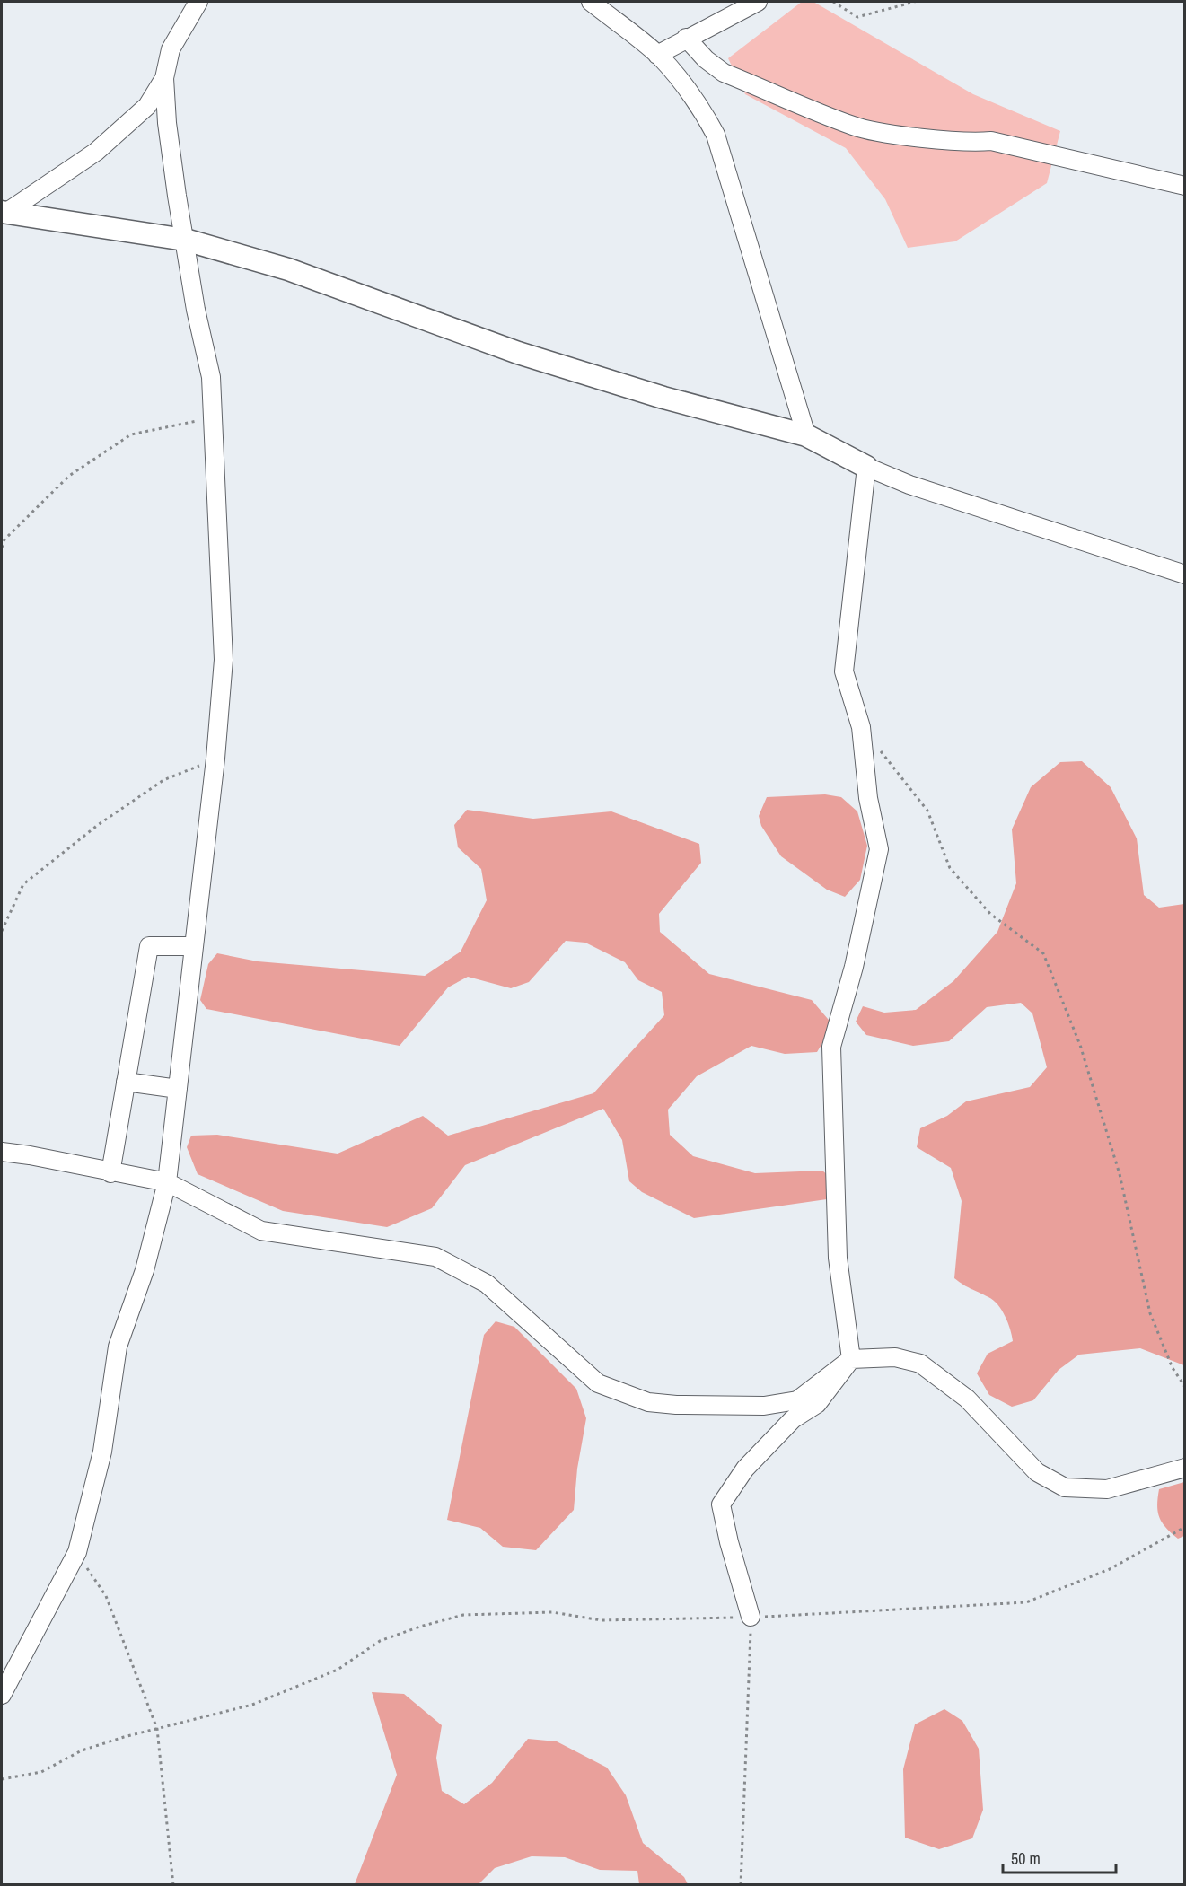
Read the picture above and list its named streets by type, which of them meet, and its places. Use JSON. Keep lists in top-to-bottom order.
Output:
{
  "scale_bar": "50 m"
}
